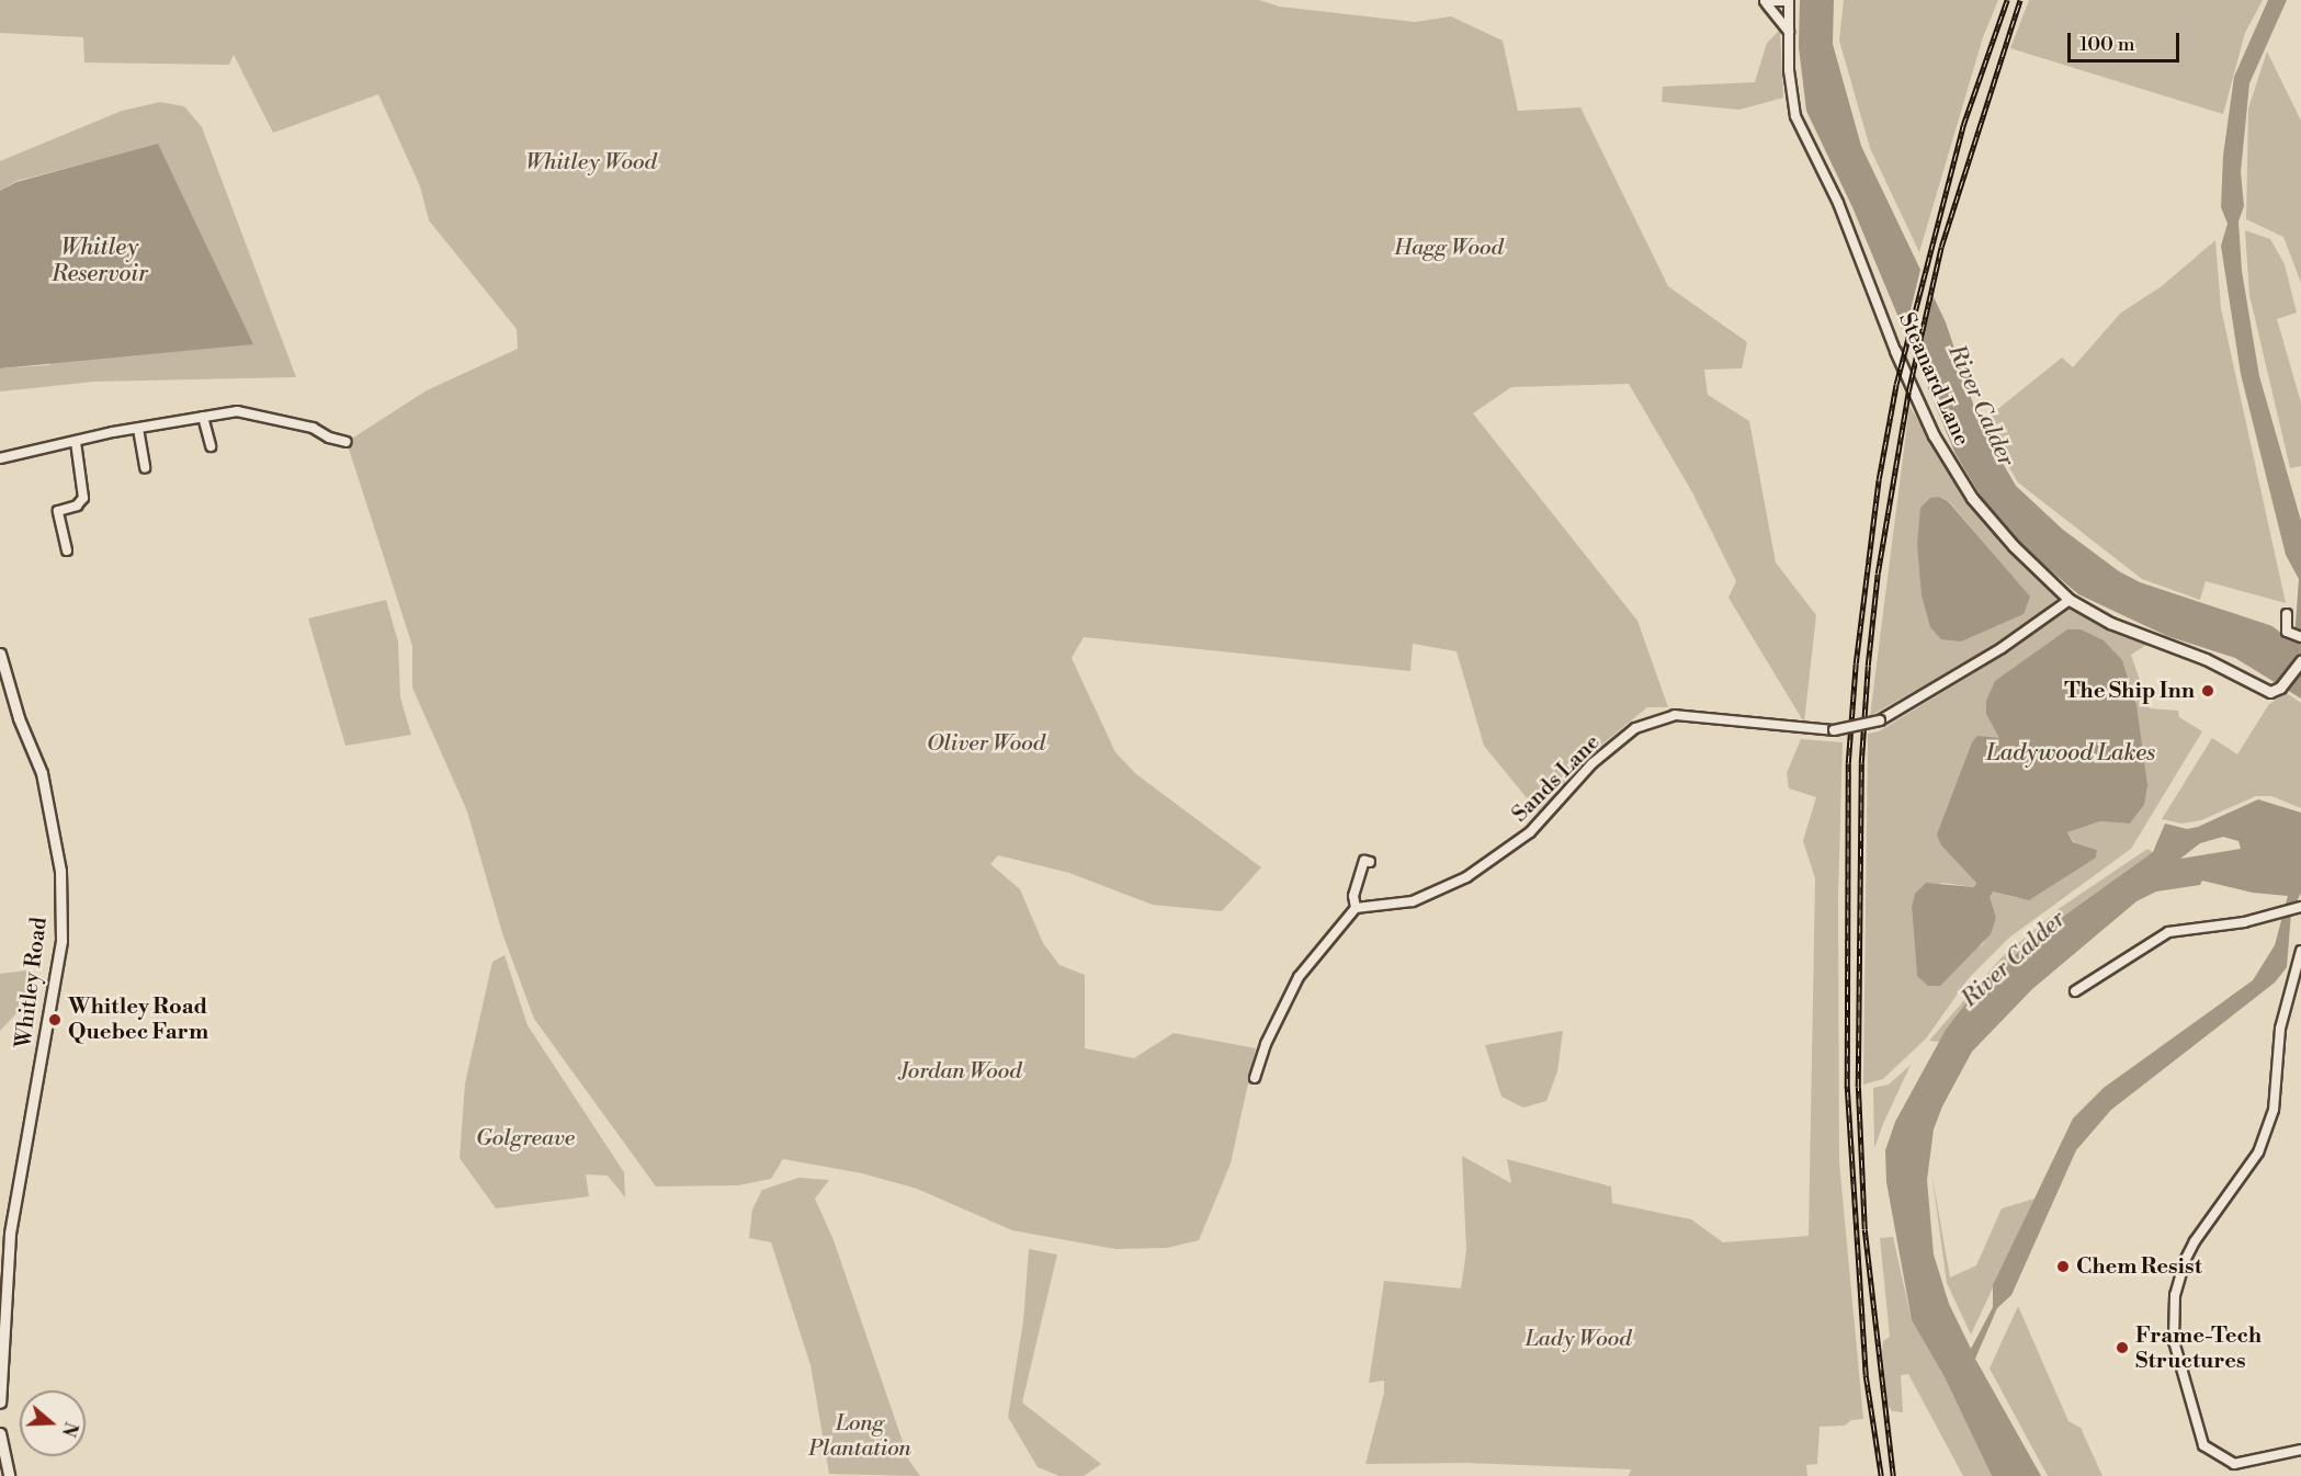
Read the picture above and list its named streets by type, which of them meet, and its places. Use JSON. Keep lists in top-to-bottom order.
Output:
{
  "streets": {
    "street": ["Steanard Lane", "Sands Lane", "Whitley Road"]
  },
  "crossings": [
    ["Steanard Lane", "Sands Lane"]
  ],
  "water": ["Whitley Reservoir", "River Calder", "Ladywood Lakes"],
  "parks": [
    "Whitley Wood",
    "Hagg Wood",
    "Oliver Wood",
    "Jordan Wood",
    "Golgreave",
    "Lady Wood",
    "Long Plantation"
  ],
  "places": [
    "The Ship Inn",
    "Whitley Road Quebec Farm",
    "Chem Resist",
    "Frame-Tech Structures"
  ],
  "scale_bar": "100 m",
  "north": "right"
}
